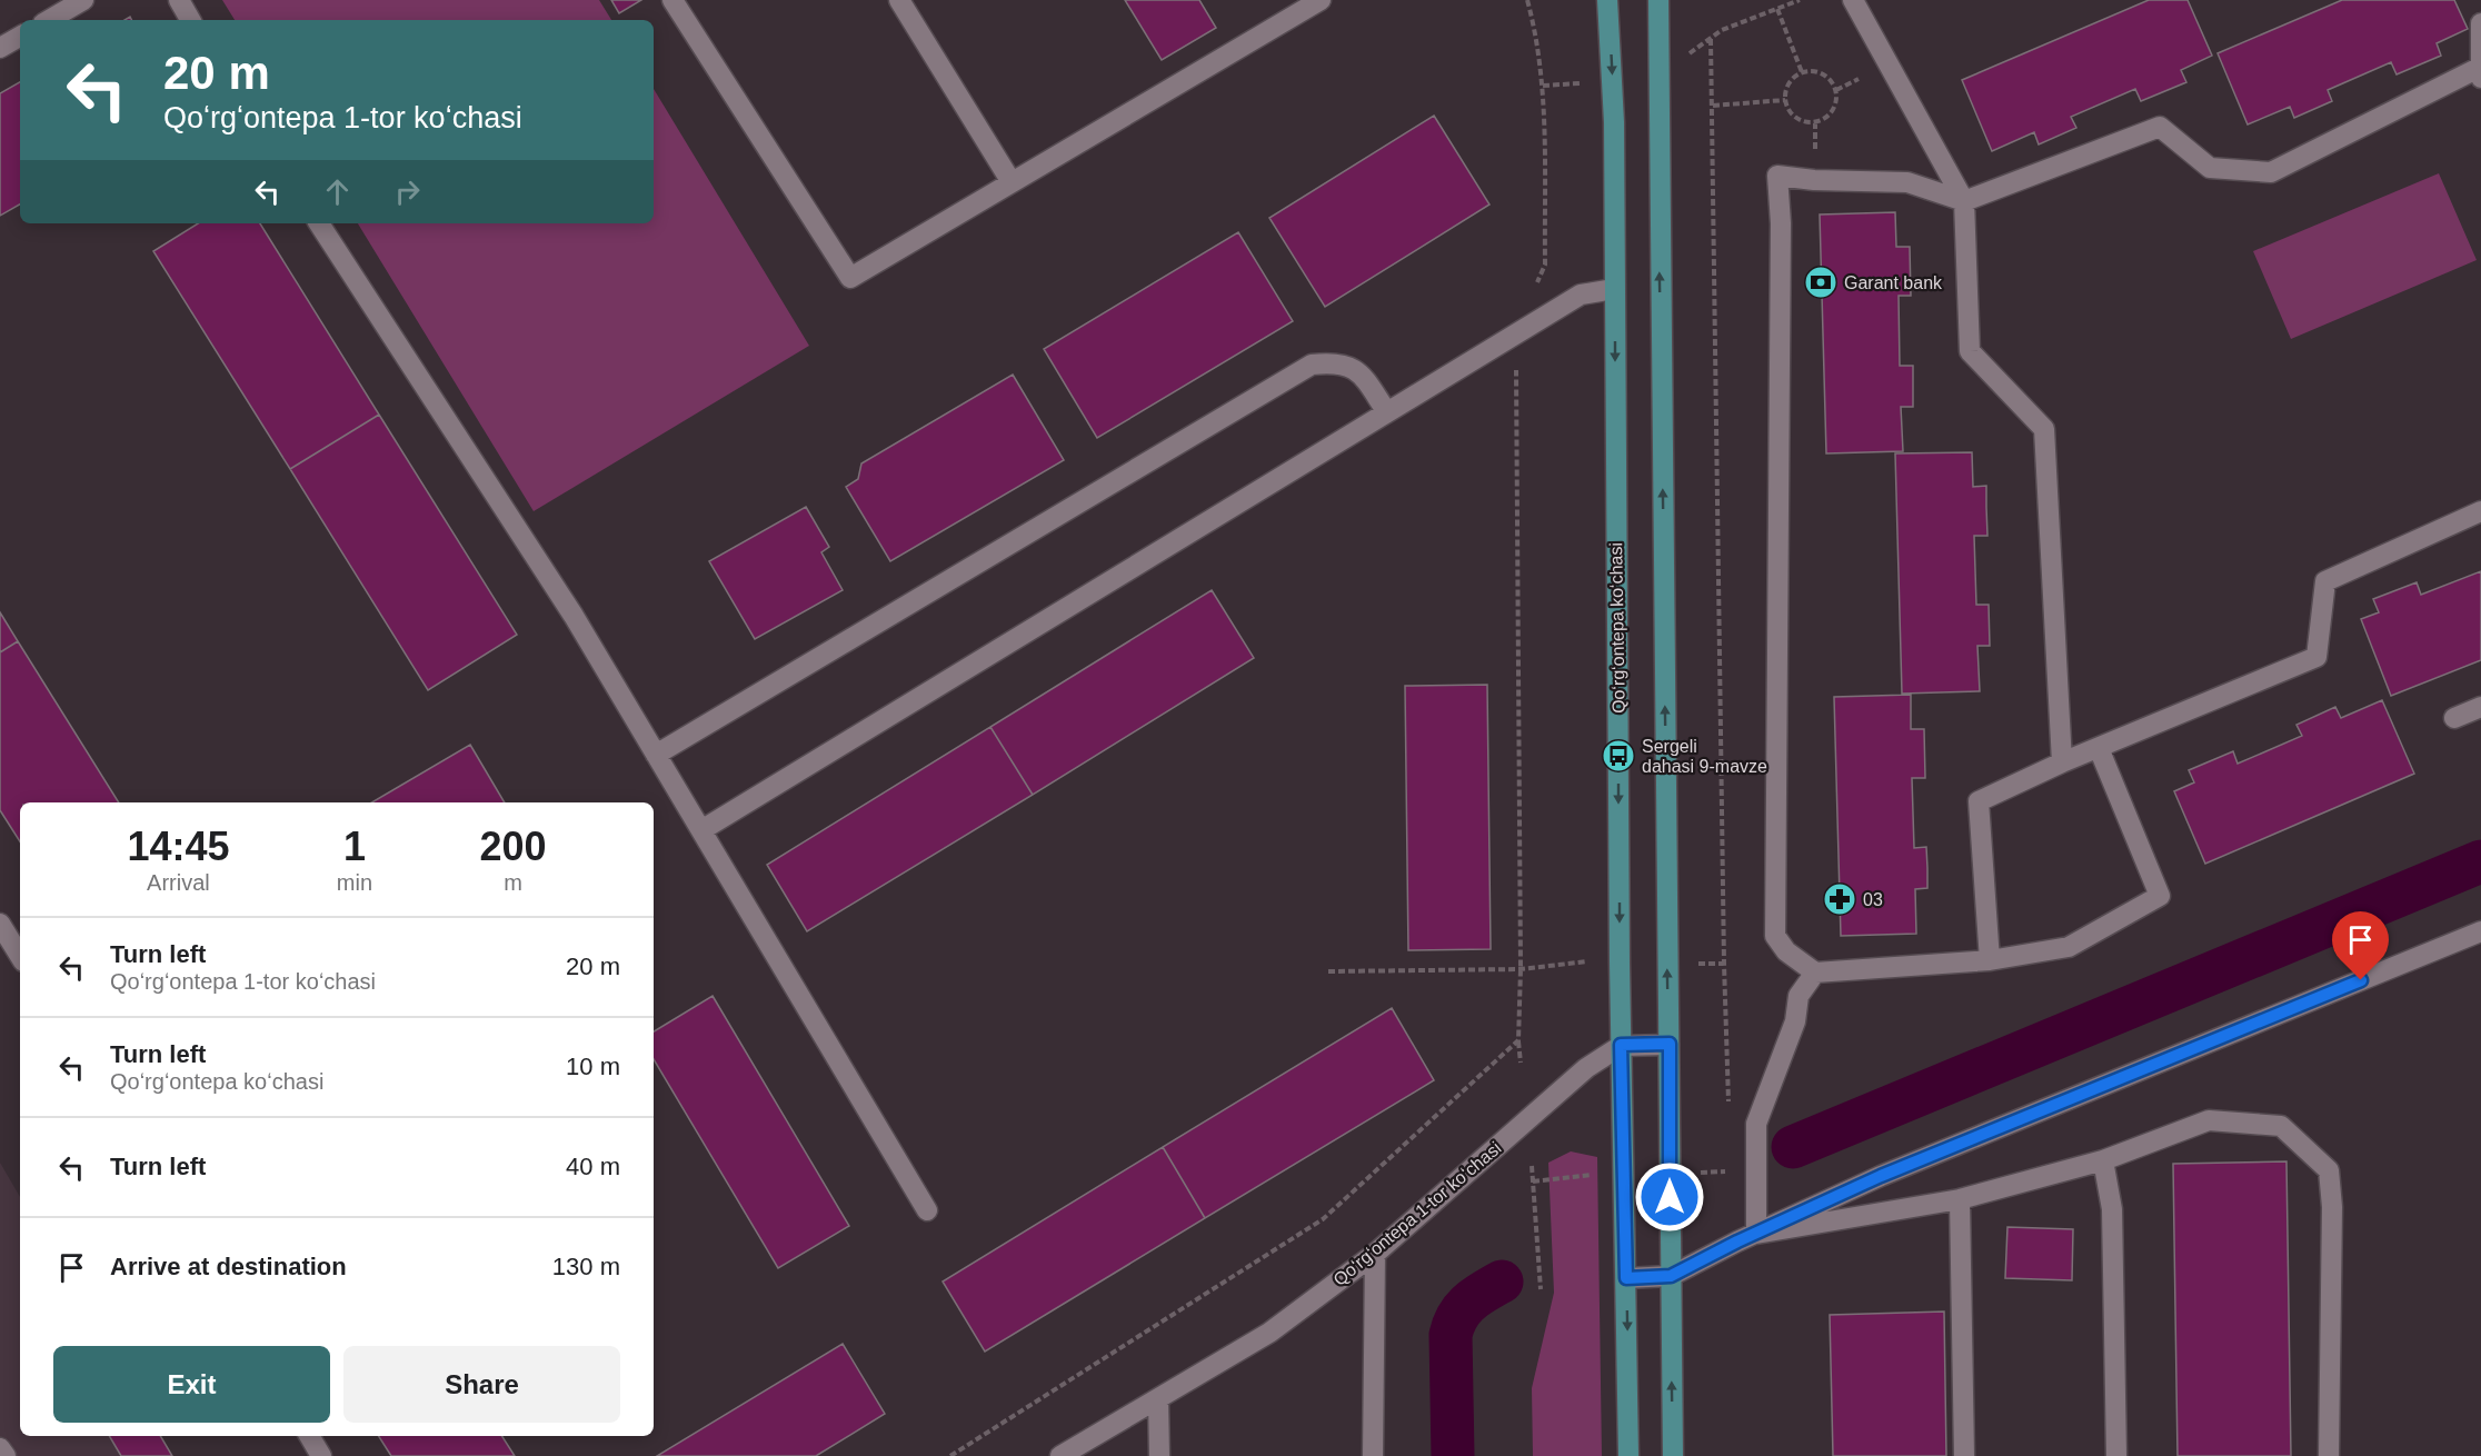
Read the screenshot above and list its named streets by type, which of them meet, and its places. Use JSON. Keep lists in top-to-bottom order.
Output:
{
  "streets": {
    "main road": ["Qoʻrgʻontepa koʻchasi"],
    "street": ["Qoʻrgʻontepa 1-tor koʻchasi"]
  },
  "crossings": [
    ["Qoʻrgʻontepa koʻchasi", "Qoʻrgʻontepa 1-tor koʻchasi"]
  ],
  "places": {
    "bank": ["Garant bank"],
    "bus stop": ["Sergeli dahasi 9-mavze"],
    "pharmacy": ["03"]
  },
  "page": {
    "turn": ["20 m", "Qoʻrgʻontepa 1-tor koʻchasi"],
    "eta": [
      "14:45",
      "Arrival",
      "1",
      "min",
      "200",
      "m"
    ],
    "list": [
      {
        "name": "Turn left",
        "note": "Qoʻrgʻontepa 1-tor koʻchasi",
        "value": "20 m"
      },
      {
        "name": "Turn left",
        "note": "Qoʻrgʻontepa koʻchasi",
        "value": "10 m"
      },
      {
        "name": "Turn left",
        "value": "40 m"
      },
      {
        "name": "Arrive at destination",
        "value": "130 m"
      }
    ],
    "buttons": ["Exit", "Share"]
  }
}
